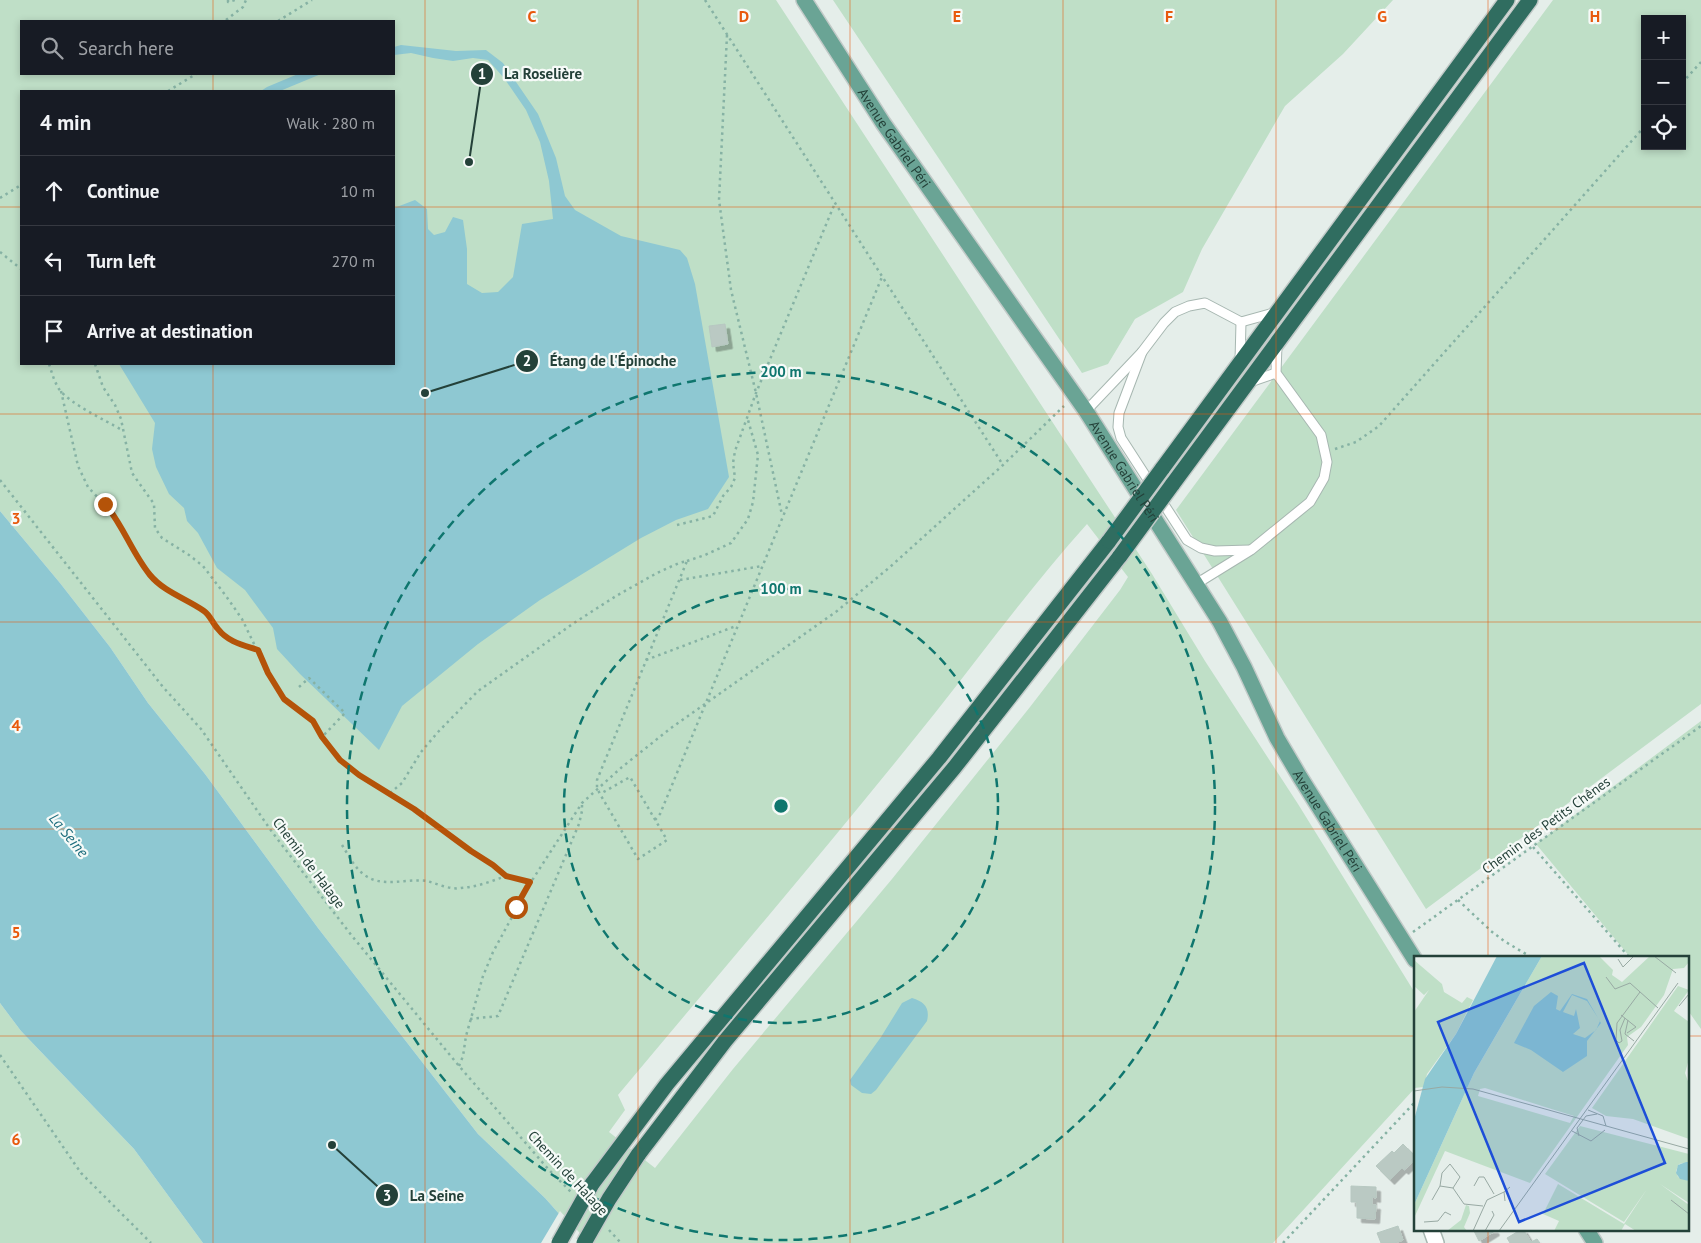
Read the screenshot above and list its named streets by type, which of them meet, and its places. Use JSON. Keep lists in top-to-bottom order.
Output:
{
  "streets": {
    "main road": ["Avenue Gabriel Péri"],
    "path": ["Chemin des Petits Chênes", "Chemin de Halage"]
  },
  "crossings": [
    ["Avenue Gabriel Péri", "Chemin des Petits Chênes"]
  ],
  "water": ["La Seine"],
  "places": ["La Roselière", "Étang de l'Épinoche", "La Seine"],
  "page": {
    "map_buttons": ["+", "−"],
    "search": "Search here",
    "heading": ["4 min", "Walk · 280 m"],
    "list": [
      ["Continue", "10 m"],
      ["Turn left", "270 m"],
      "Arrive at destination"
    ]
  },
  "grid": {
    "columns": [
      "C",
      "D",
      "E",
      "F",
      "G",
      "H"
    ],
    "rows": [
      "3",
      "4",
      "5",
      "6"
    ]
  },
  "rings": ["200 m", "100 m"]
}
